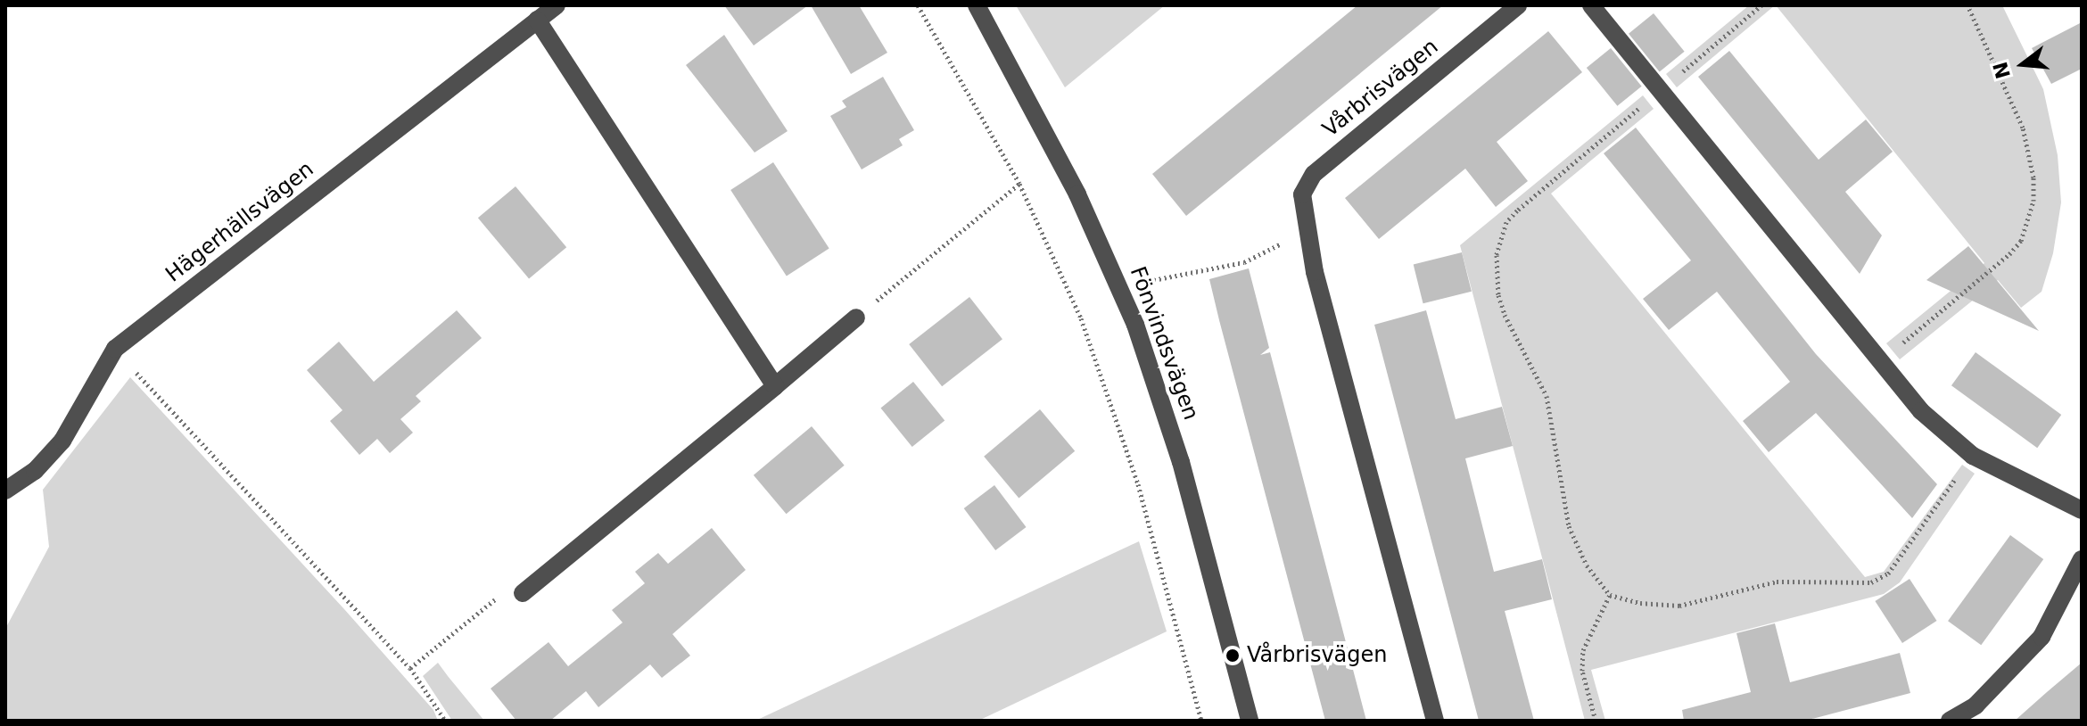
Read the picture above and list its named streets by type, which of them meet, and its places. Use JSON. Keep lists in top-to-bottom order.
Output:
{
  "streets": {
    "street": ["Vårbrisvägen", "Hägerhällsvägen", "Fönvindsvägen"]
  },
  "places": ["Vårbrisvägen"],
  "north": "left"
}
